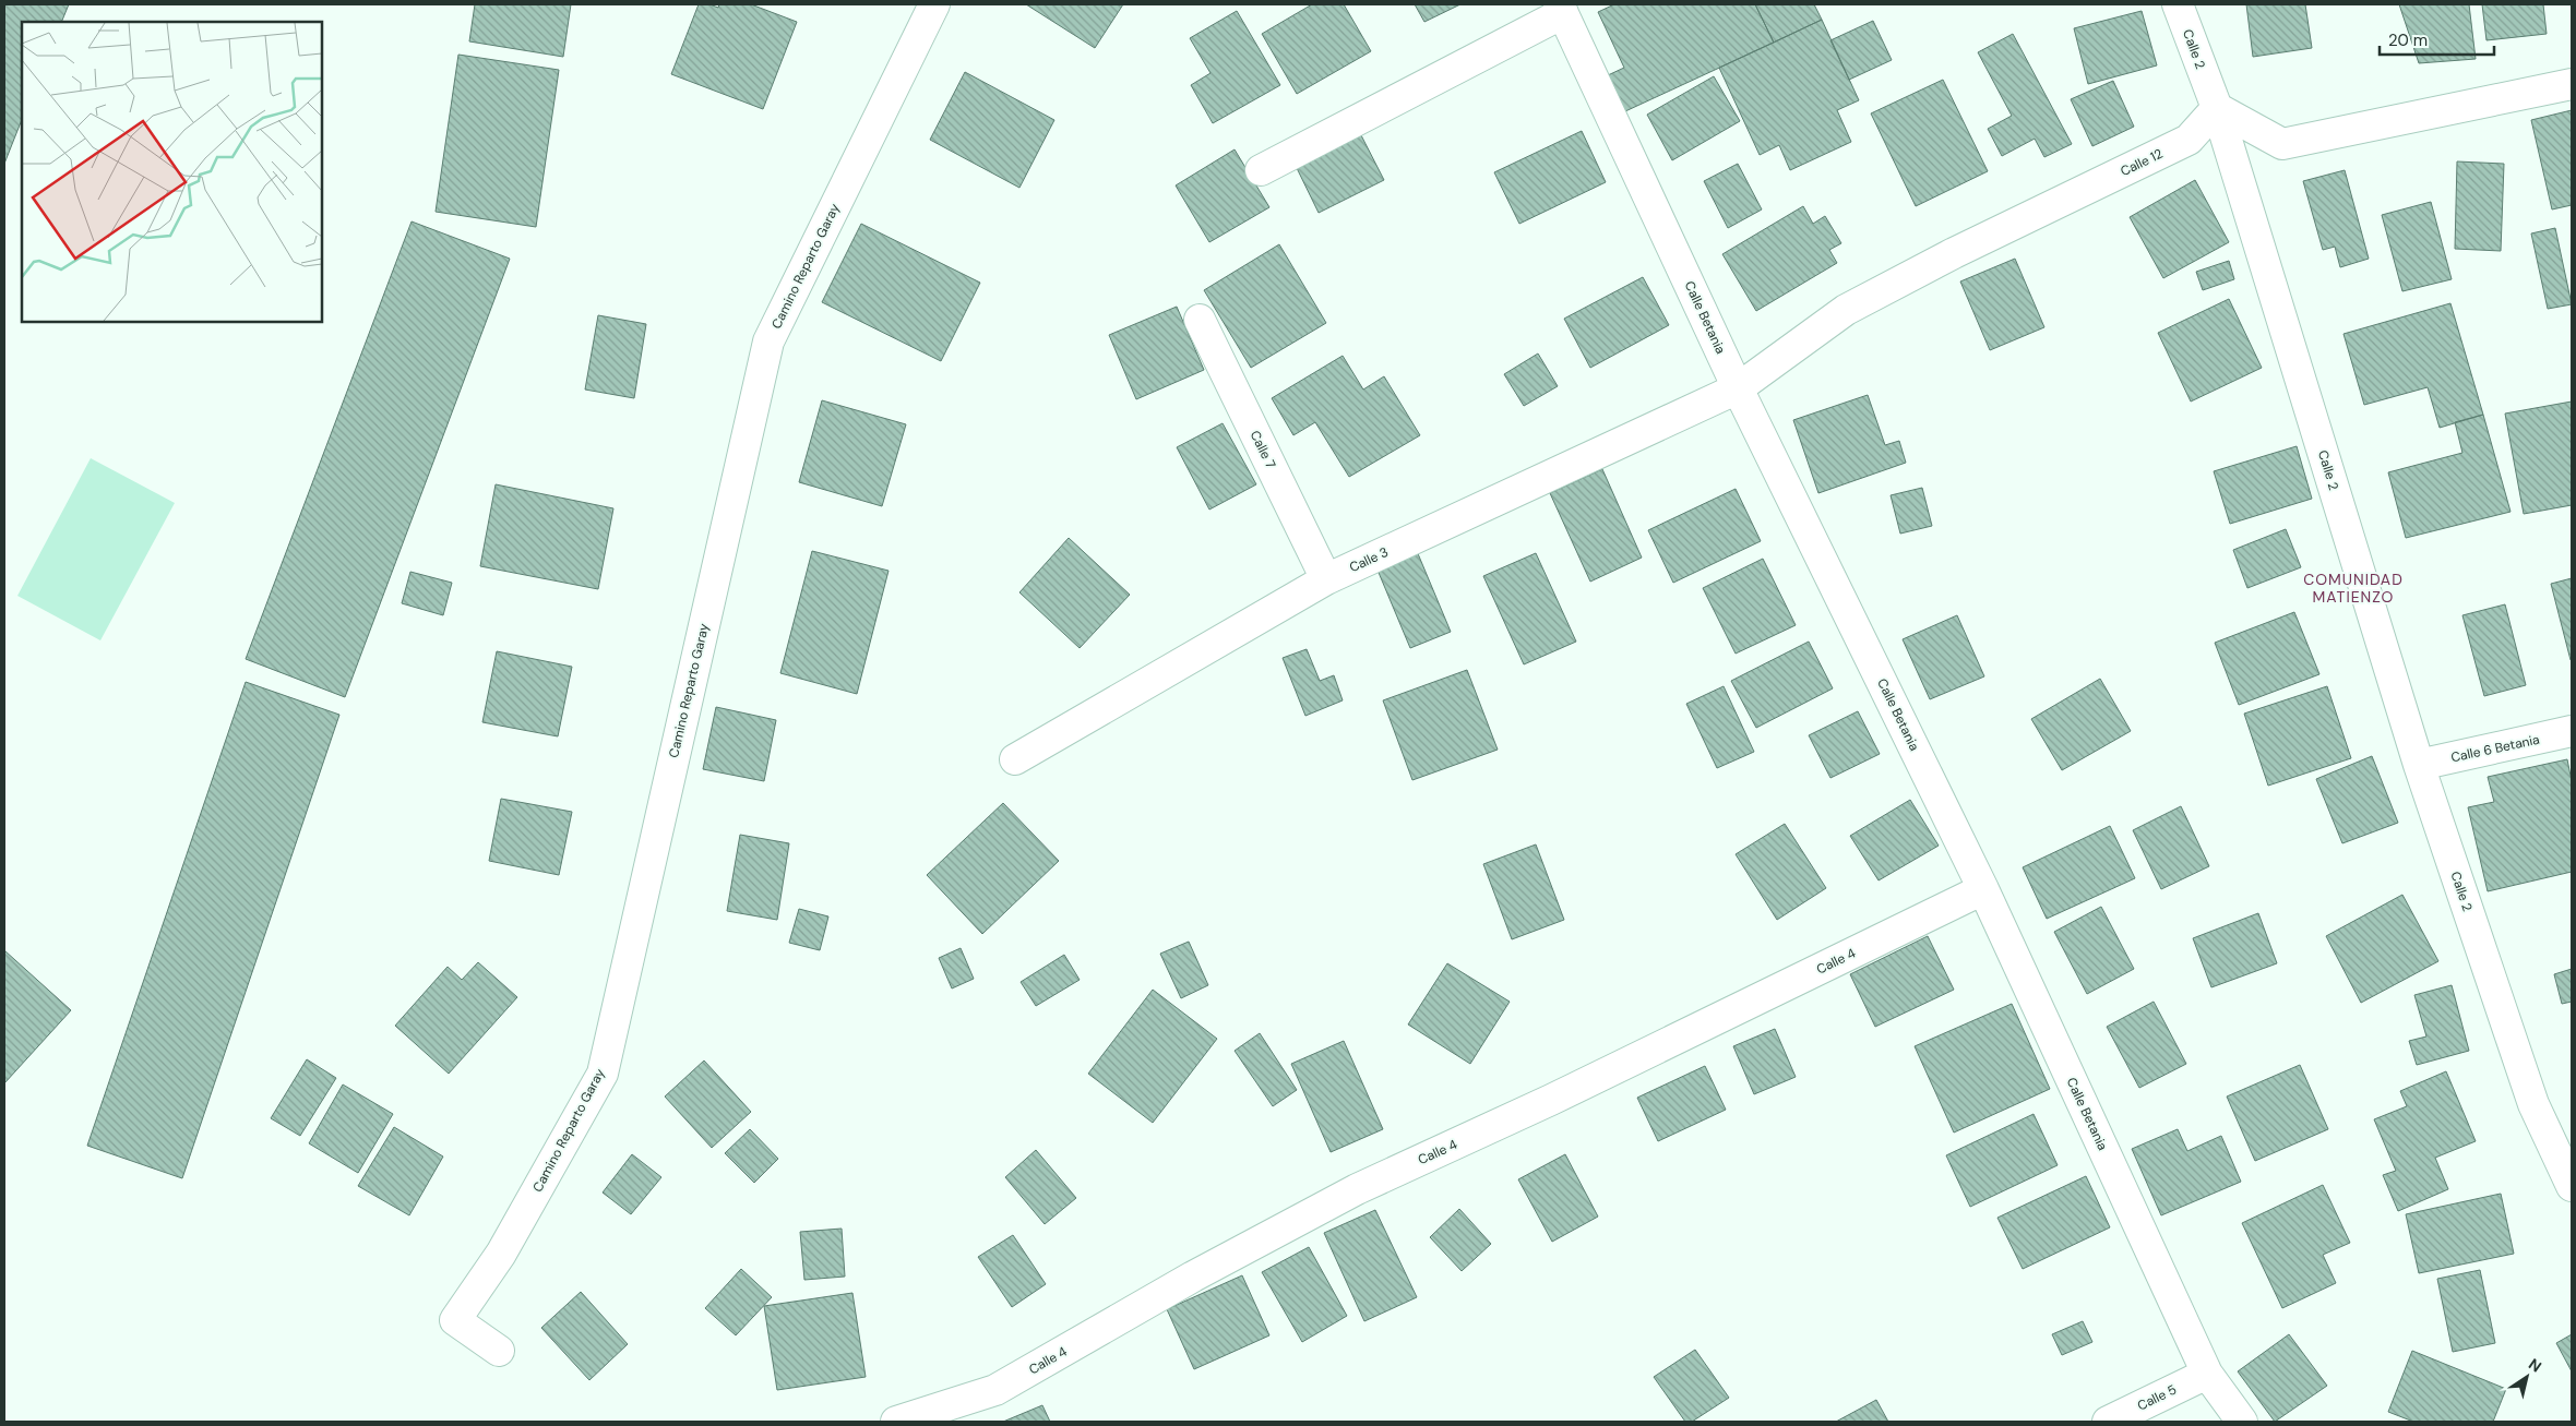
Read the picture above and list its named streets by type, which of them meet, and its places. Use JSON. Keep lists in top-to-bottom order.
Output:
{
  "streets": {
    "street": [
      "Calle 2",
      "Calle 12",
      "Camino Reparto Garay",
      "Calle Betania",
      "Calle 7",
      "Calle 3",
      "Calle 6 Betania",
      "Calle 4",
      "Calle 5"
    ]
  },
  "crossings": [
    ["Calle 2", "Calle 12"],
    ["Calle 2", "Calle 6 Betania"],
    ["Calle 12", "Calle Betania"],
    ["Calle 12", "Calle 3"],
    ["Calle Betania", "Calle 3"],
    ["Calle Betania", "Calle 4"],
    ["Calle Betania", "Calle 5"],
    ["Calle 7", "Calle 3"]
  ],
  "districts": ["COMUNIDAD MATIENZO"],
  "scale_bar": "20 m",
  "north": "top right"
}
